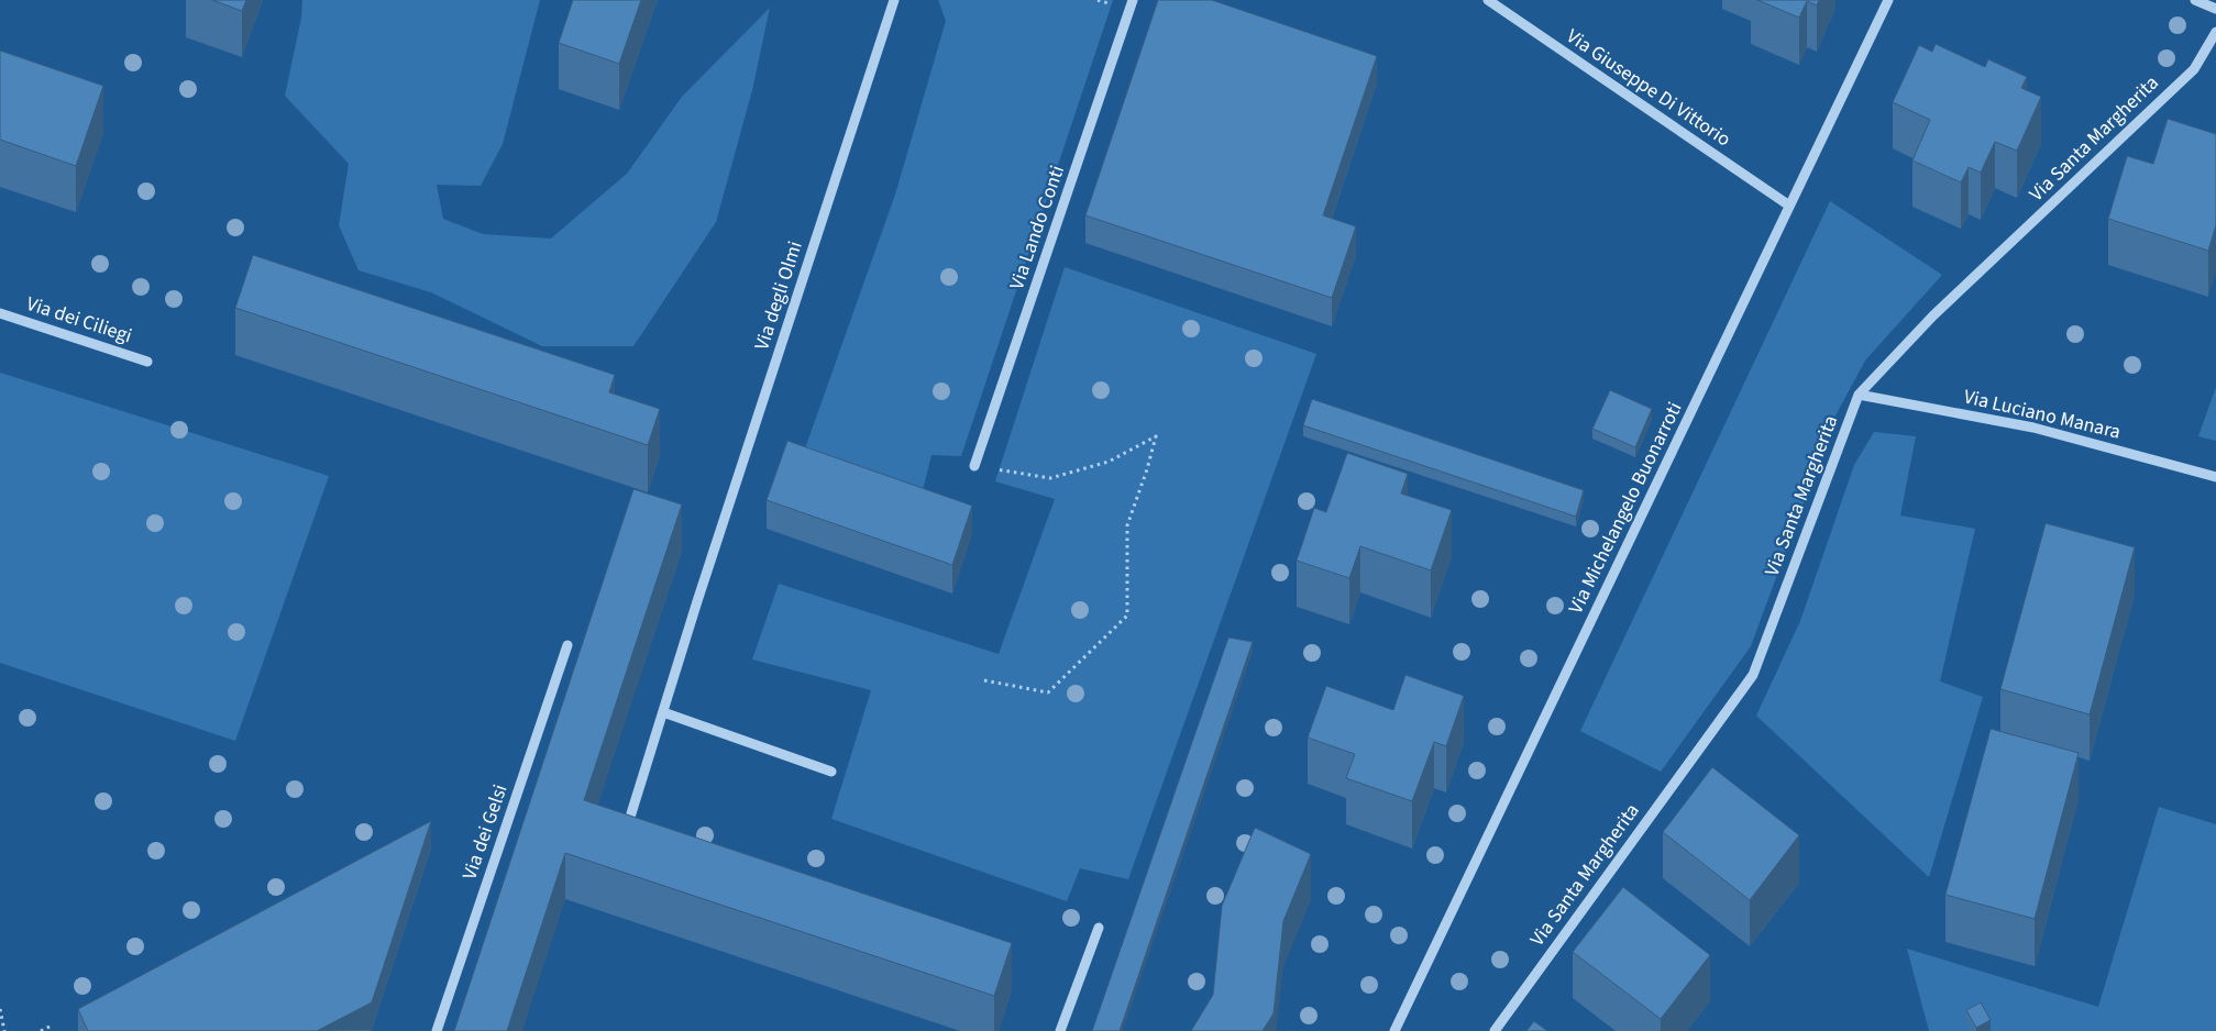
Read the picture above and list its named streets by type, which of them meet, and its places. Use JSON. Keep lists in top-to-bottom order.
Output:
{
  "streets": {
    "street": [
      "Via Giuseppe Di Vittorio",
      "Via Santa Margherita",
      "Via Lando Conti",
      "Via degli Olmi",
      "Via dei Ciliegi",
      "Via Luciano Manara",
      "Via Michelangelo Buonarroti",
      "Via dei Gelsi"
    ]
  },
  "crossings": [
    ["Via Giuseppe Di Vittorio", "Via Michelangelo Buonarroti"],
    ["Via Santa Margherita", "Via Luciano Manara"]
  ]
}
